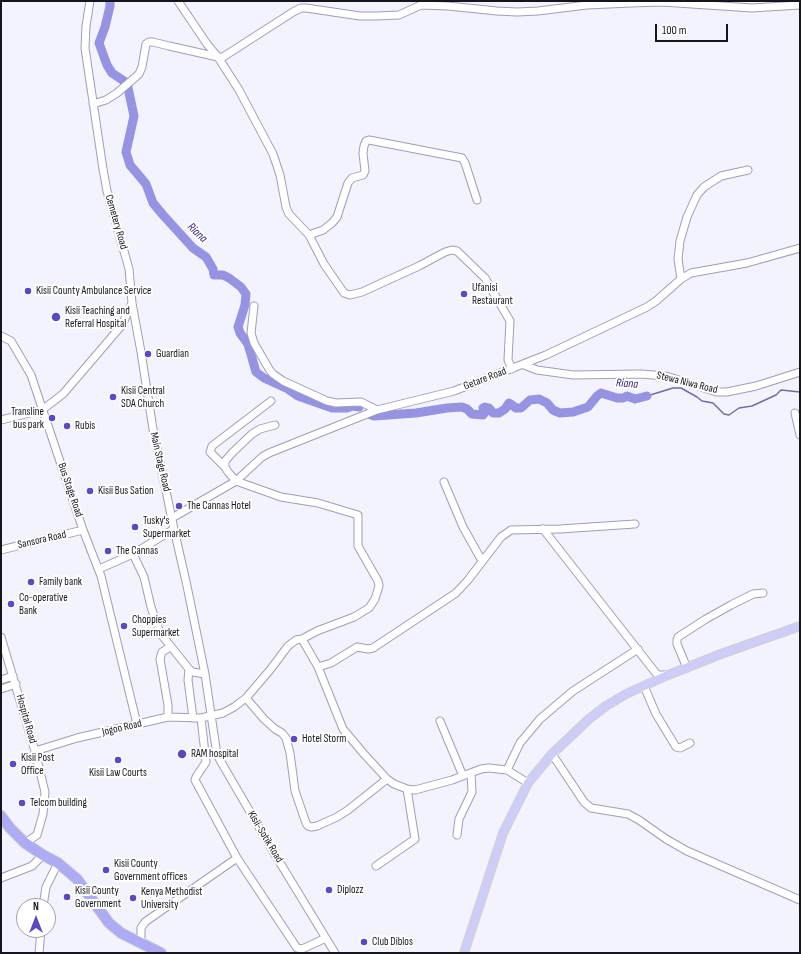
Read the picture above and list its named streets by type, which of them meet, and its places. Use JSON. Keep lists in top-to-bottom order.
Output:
{
  "streets": {
    "street": [
      "Cemetery Road",
      "Getare Road",
      "Stewa Niwa Road",
      "Main Stage Road",
      "Bus Stage Road",
      "Sansora Road",
      "Hospital Road",
      "Jogoo Road",
      "Kisii-Sotik Road"
    ]
  },
  "crossings": [
    ["Cemetery Road", "Main Stage Road"],
    ["Cemetery Road", "Bus Stage Road"],
    ["Getare Road", "Stewa Niwa Road"],
    ["Getare Road", "Main Stage Road"],
    ["Getare Road", "Jogoo Road"],
    ["Main Stage Road", "Jogoo Road"],
    ["Main Stage Road", "Kisii-Sotik Road"],
    ["Bus Stage Road", "Sansora Road"],
    ["Bus Stage Road", "Jogoo Road"],
    ["Hospital Road", "Jogoo Road"],
    ["Jogoo Road", "Kisii-Sotik Road"]
  ],
  "water": ["Riana"],
  "places": [
    "Kisii County Ambulance Service",
    "Ufanisi Restaurant",
    "Kisii Teaching and Referral Hospital",
    "Guardian",
    "Kisii Central SDA Church",
    "Transline bus park",
    "Rubis",
    "Kisii Bus Sation",
    "The Cannas Hotel",
    "Tusky's Supermarket",
    "The Cannas",
    "Family bank",
    "Co-operative Bank",
    "Choppies Supermarket",
    "Hotel Storm",
    "RAM hospital",
    "Kisii Law Courts",
    "Kisii Post Office",
    "Telcom building",
    "Kisii County Government offices",
    "Diplozz",
    "Kisii County Government",
    "Kenya Methodist University",
    "Club Diblos"
  ],
  "scale_bar": "100 m",
  "north": "top"
}
